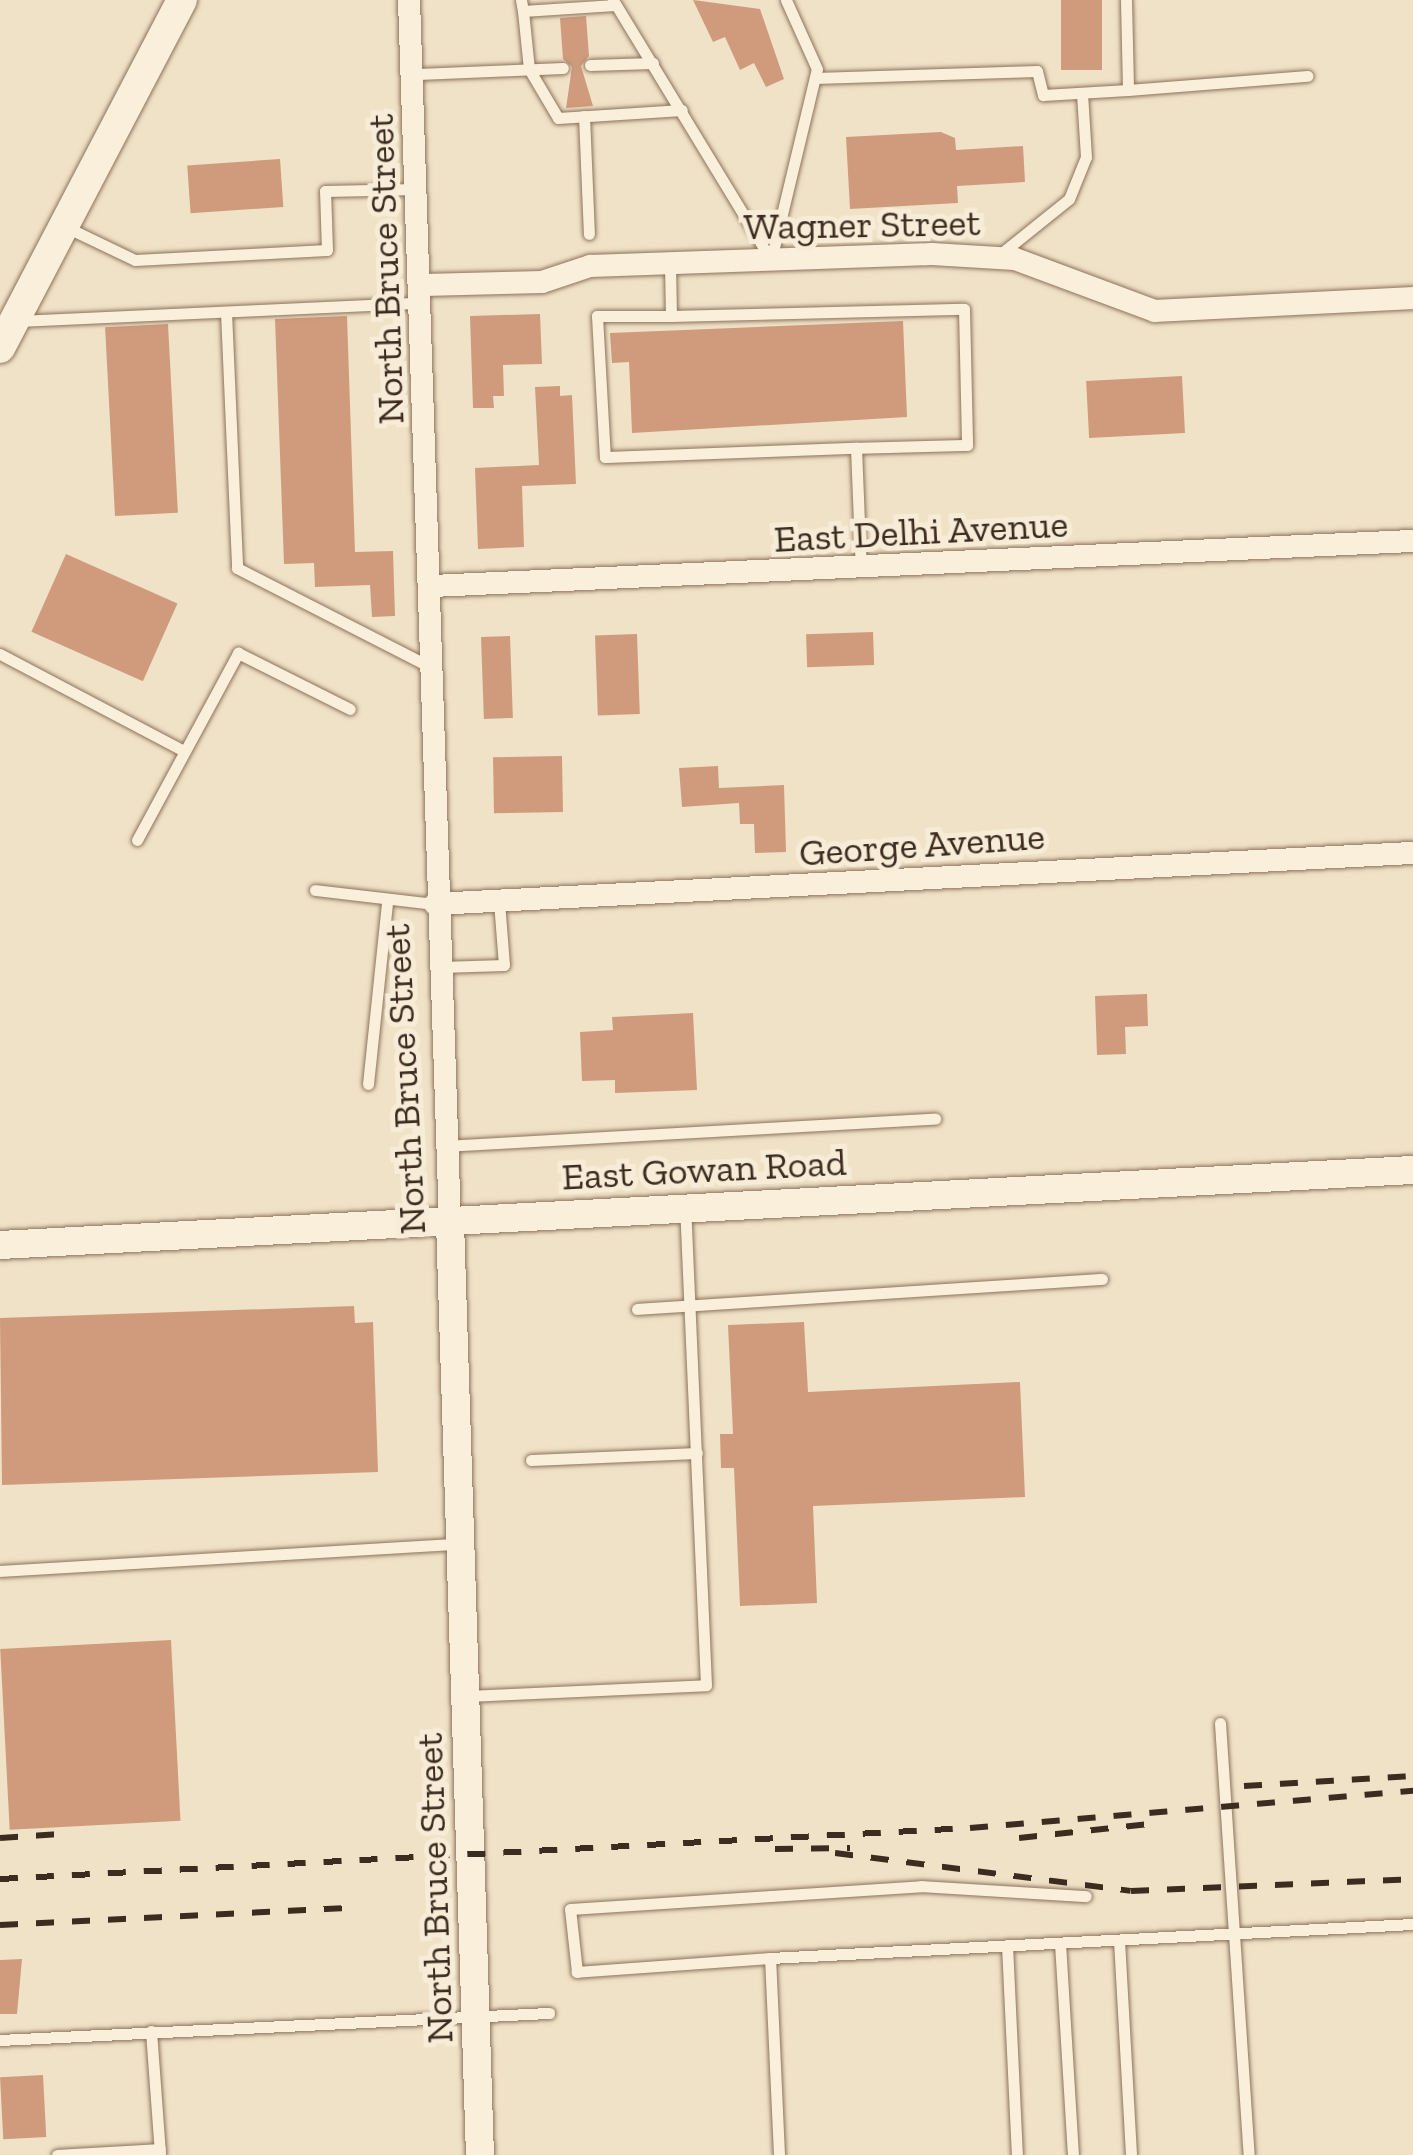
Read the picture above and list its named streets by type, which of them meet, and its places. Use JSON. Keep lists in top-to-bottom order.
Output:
{
  "streets": {
    "street": [
      "Wagner Street",
      "North Bruce Street",
      "East Delhi Avenue",
      "George Avenue",
      "East Gowan Road"
    ]
  },
  "crossings": [
    ["Wagner Street", "North Bruce Street"],
    ["North Bruce Street", "East Delhi Avenue"],
    ["North Bruce Street", "George Avenue"],
    ["North Bruce Street", "East Gowan Road"]
  ]
}
